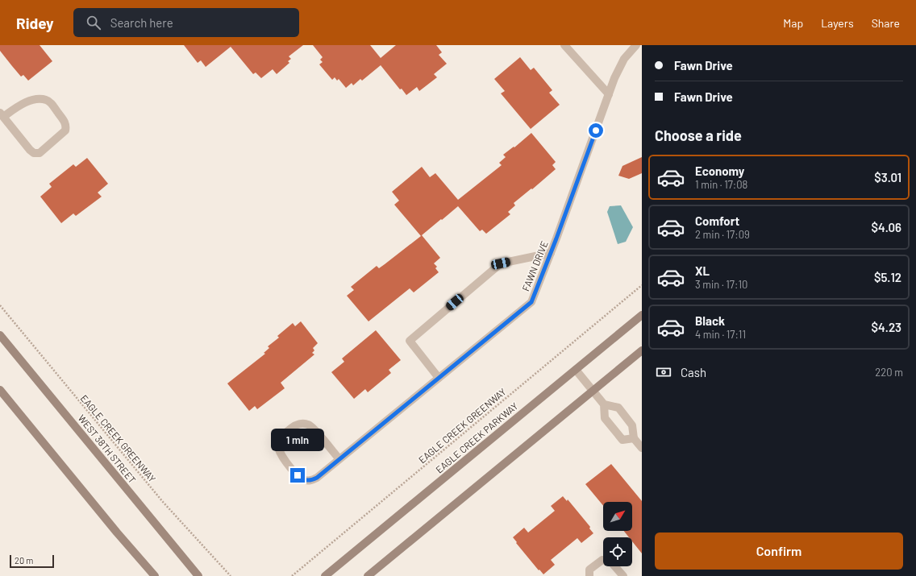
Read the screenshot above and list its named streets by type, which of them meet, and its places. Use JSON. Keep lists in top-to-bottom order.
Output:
{
  "streets": {
    "main road": ["EAGLE CREEK PARKWAY", "WEST 38TH STREET"],
    "street": ["FAWN DRIVE"],
    "path": ["EAGLE CREEK GREENWAY"]
  },
  "scale_bar": "20 m",
  "north": "top right",
  "page": {
    "header": "Ridey",
    "search": "Search here",
    "nav": ["Map", "Layers", "Share"],
    "banner": ["Fawn Drive", "Fawn Drive"],
    "heading": "Choose a ride",
    "list": [
      {
        "name": "Economy",
        "note": "1 min · 17:08",
        "value": "$3.01"
      },
      {
        "name": "Comfort",
        "note": "2 min · 17:09",
        "value": "$4.06"
      },
      {
        "name": "XL",
        "note": "3 min · 17:10",
        "value": "$5.12"
      },
      {
        "name": "Black",
        "note": "4 min · 17:11",
        "value": "$4.23"
      }
    ],
    "pay": ["Cash", "220 m"],
    "bubble": "1 min",
    "buttons": "Confirm",
    "scale": "20 m"
  }
}
